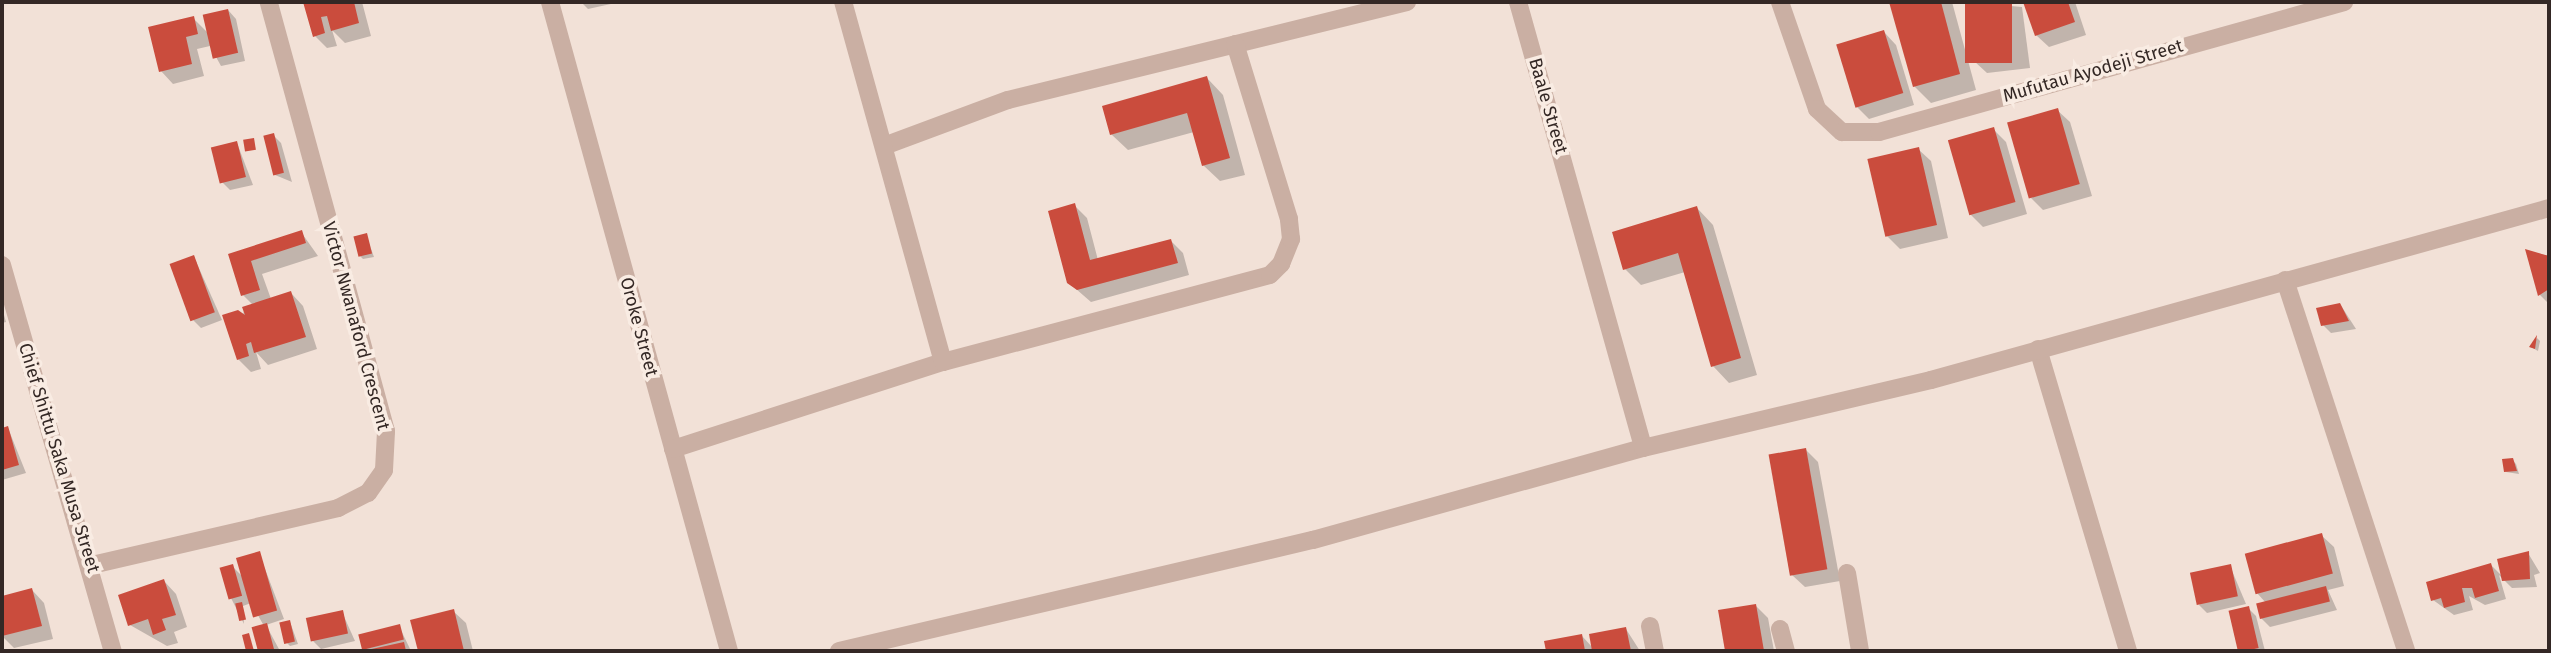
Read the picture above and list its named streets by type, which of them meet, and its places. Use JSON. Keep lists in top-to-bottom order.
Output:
{
  "streets": {
    "street": [
      "Mufutau Ayodeji Street",
      "Baale Street",
      "Victor Nwanaford Crescent",
      "Oroke Street",
      "Chief Shittu Saka Musa Street"
    ]
  },
  "crossings": [
    ["Victor Nwanaford Crescent", "Chief Shittu Saka Musa Street"]
  ]
}
